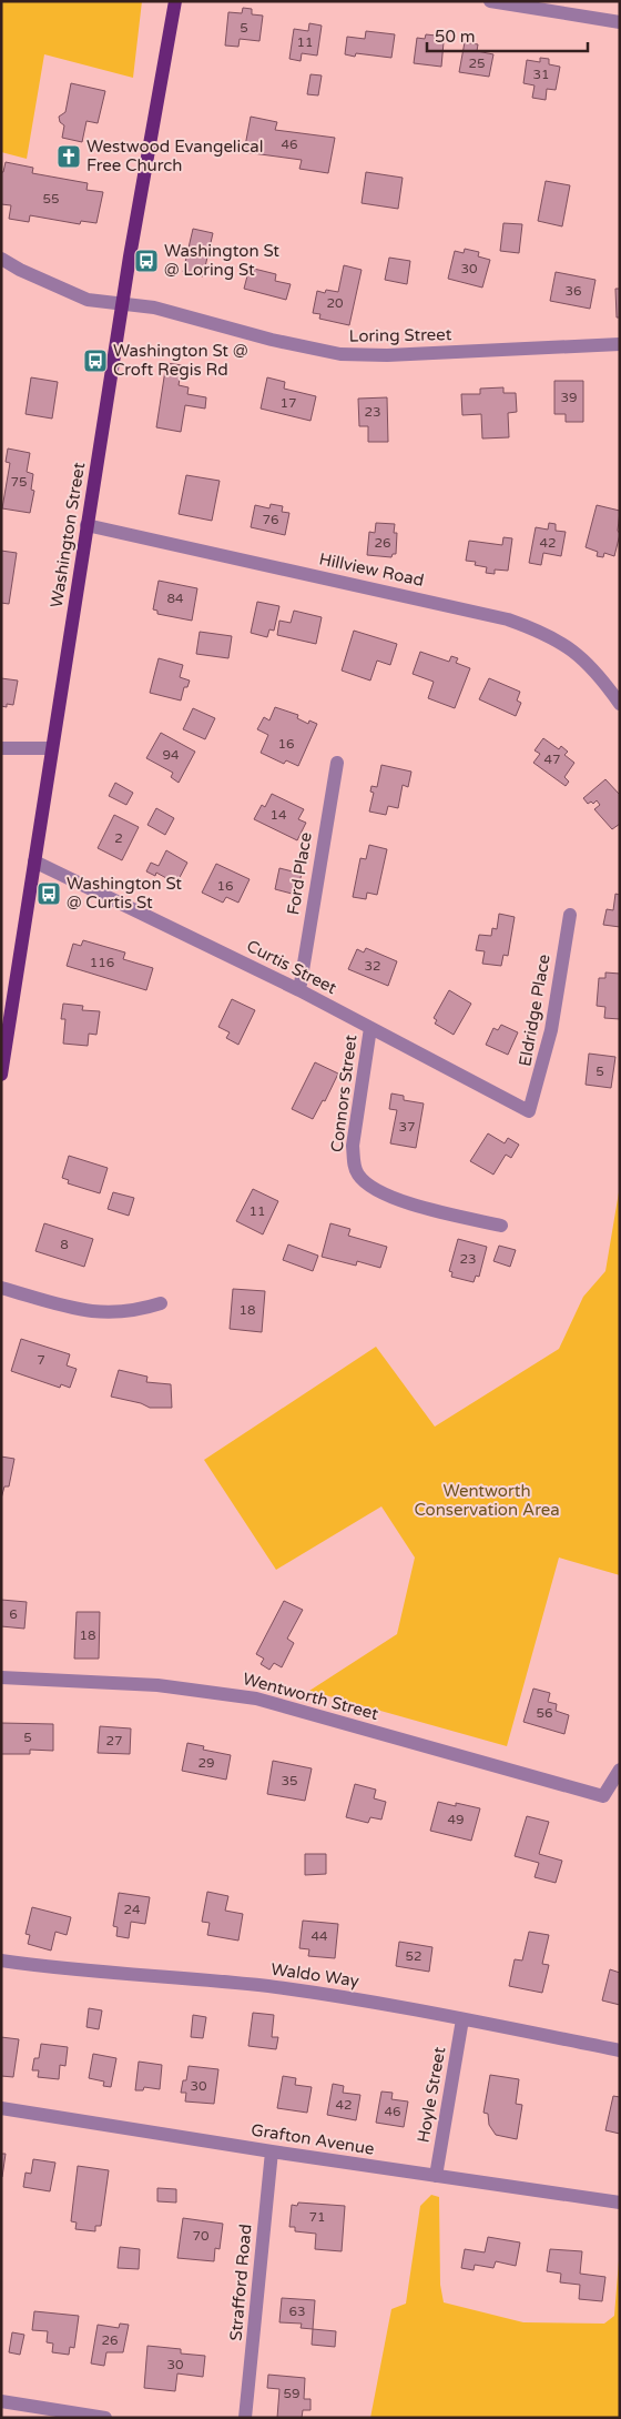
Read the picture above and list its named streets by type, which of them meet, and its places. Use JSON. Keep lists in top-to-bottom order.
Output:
{
  "streets": {
    "main road": ["Washington Street"],
    "street": [
      "Loring Street",
      "Hillview Road",
      "Ford Place",
      "Curtis Street",
      "Eldridge Place",
      "Connors Street",
      "Wentworth Street",
      "Waldo Way",
      "Hoyle Street",
      "Grafton Avenue",
      "Strafford Road"
    ]
  },
  "crossings": [
    ["Loring Street", "Washington Street"],
    ["Washington Street", "Hillview Road"],
    ["Washington Street", "Curtis Street"],
    ["Ford Place", "Curtis Street"],
    ["Curtis Street", "Eldridge Place"],
    ["Curtis Street", "Connors Street"],
    ["Waldo Way", "Hoyle Street"],
    ["Hoyle Street", "Grafton Avenue"],
    ["Grafton Avenue", "Strafford Road"]
  ],
  "parks": ["Wentworth Conservation Area"],
  "places": {
    "church": ["Westwood Evangelical Free Church"],
    "bus stop": ["Washington St @ Loring St", "Washington St @ Croft Regis Rd", "Washington St @ Curtis St"]
  },
  "house_numbers": [
    "5",
    "11",
    "25",
    "31",
    "46",
    "55",
    "30",
    "36",
    "20",
    "39",
    "17",
    "23",
    "75",
    "76",
    "26",
    "42",
    "84",
    "16",
    "94",
    "47",
    "14",
    "2",
    "16",
    "116",
    "32",
    "5",
    "37",
    "11",
    "8",
    "23",
    "18",
    "7",
    "6",
    "18",
    "56",
    "5",
    "27",
    "29",
    "35",
    "49",
    "24",
    "44",
    "52",
    "30",
    "42",
    "46",
    "71",
    "70",
    "63",
    "26",
    "30",
    "59"
  ],
  "scale_bar": "50 m"
}
